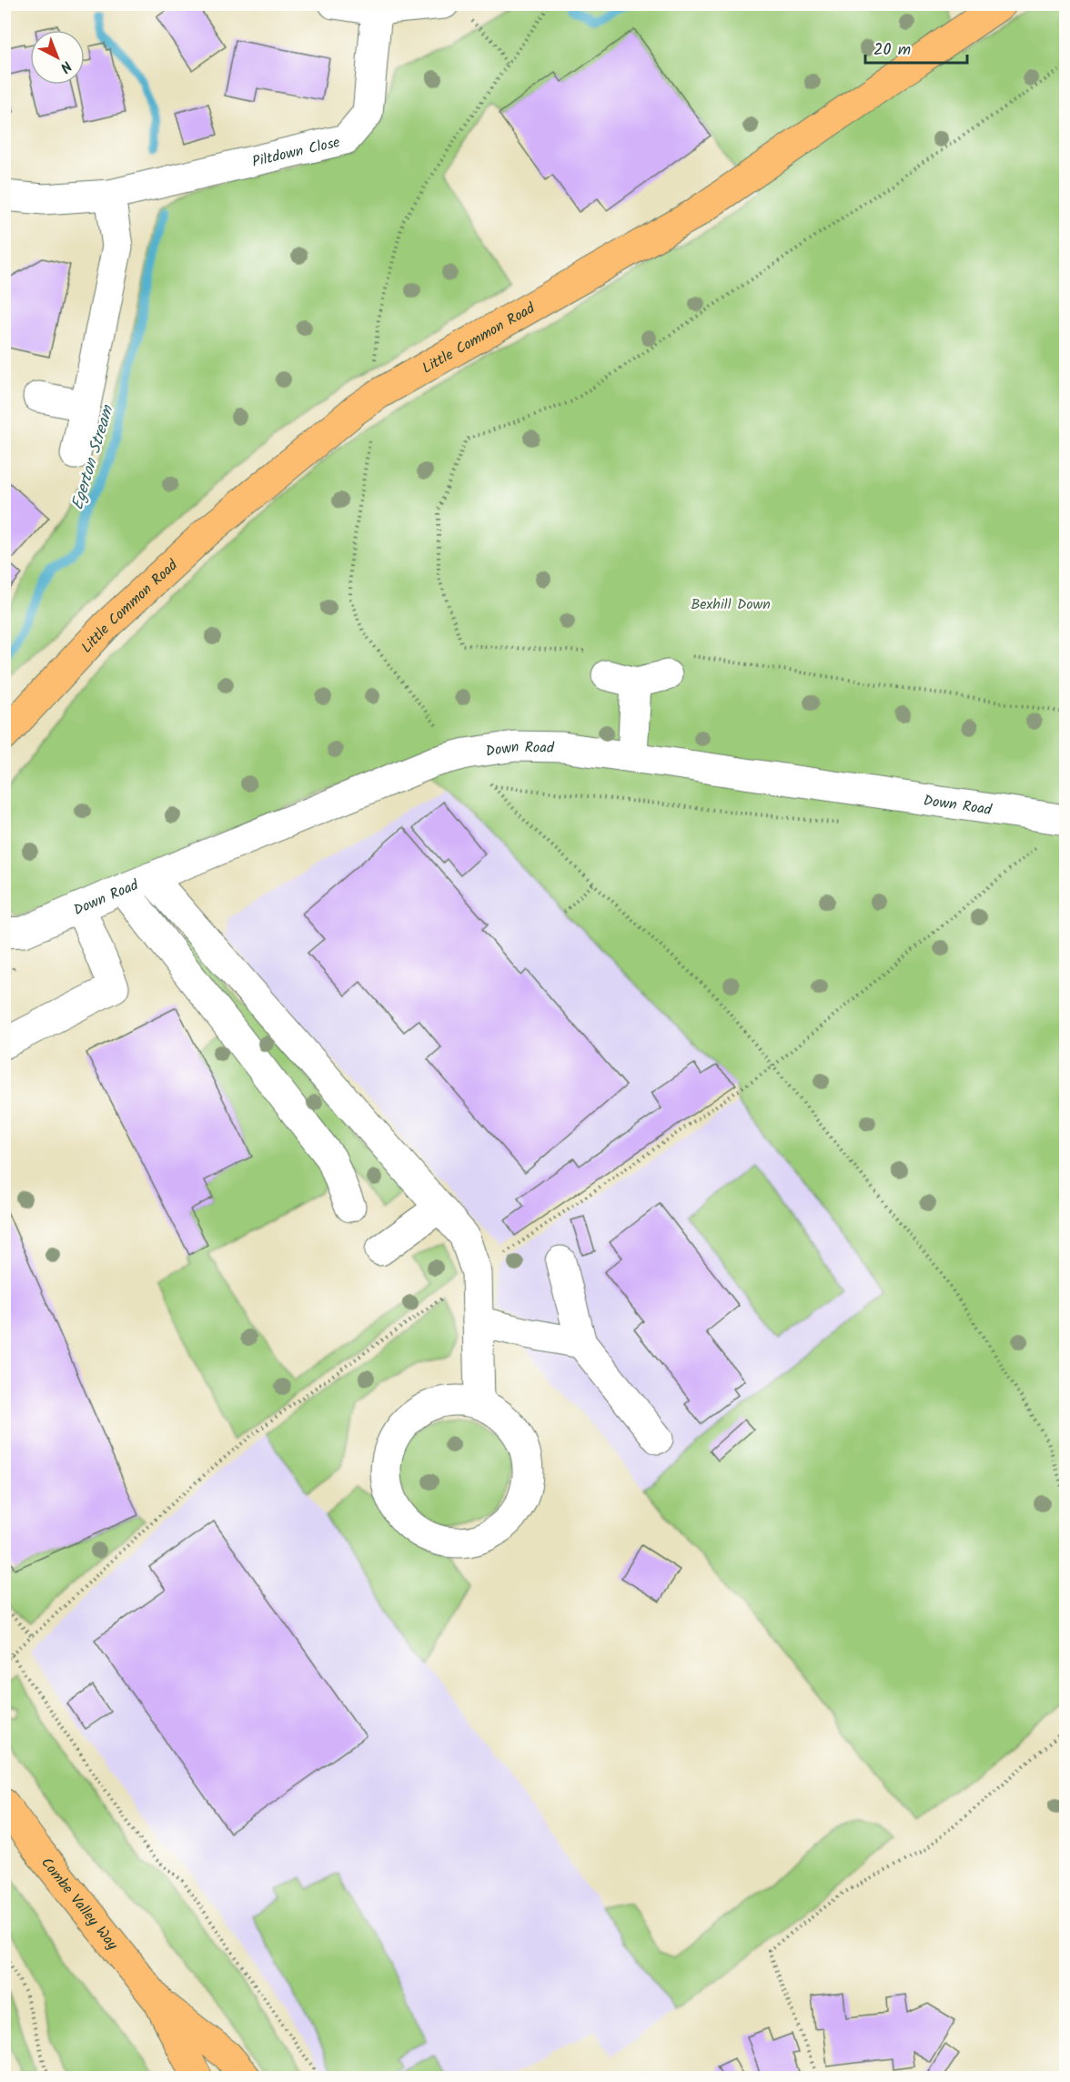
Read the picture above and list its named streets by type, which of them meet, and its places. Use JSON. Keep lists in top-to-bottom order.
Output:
{
  "streets": {
    "main road": ["Little Common Road", "Combe Valley Way"],
    "street": ["Piltdown Close", "Down Road"]
  },
  "water": ["Egerton Stream"],
  "parks": ["Bexhill Down"],
  "scale_bar": "20 m",
  "north": "bottom right"
}
